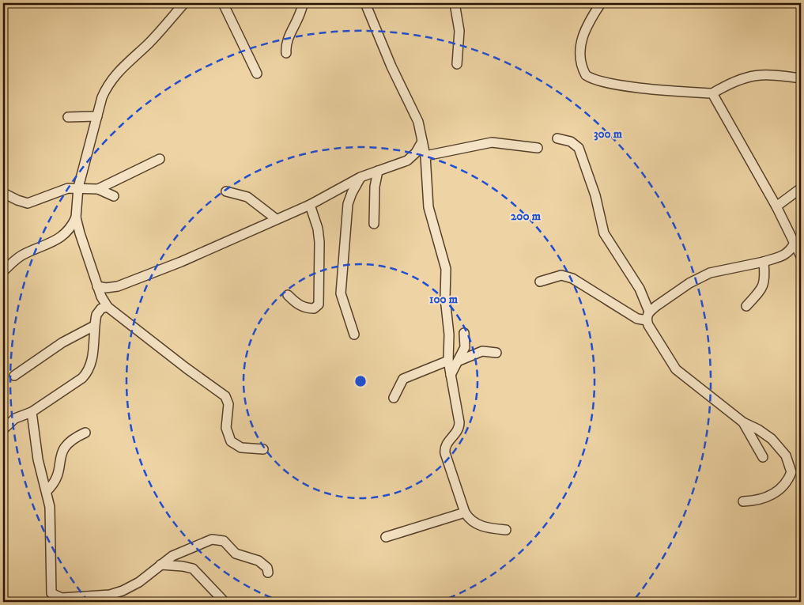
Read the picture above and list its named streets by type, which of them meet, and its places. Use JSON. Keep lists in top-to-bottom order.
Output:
{
  "rings": ["300 m", "200 m", "100 m"]
}
